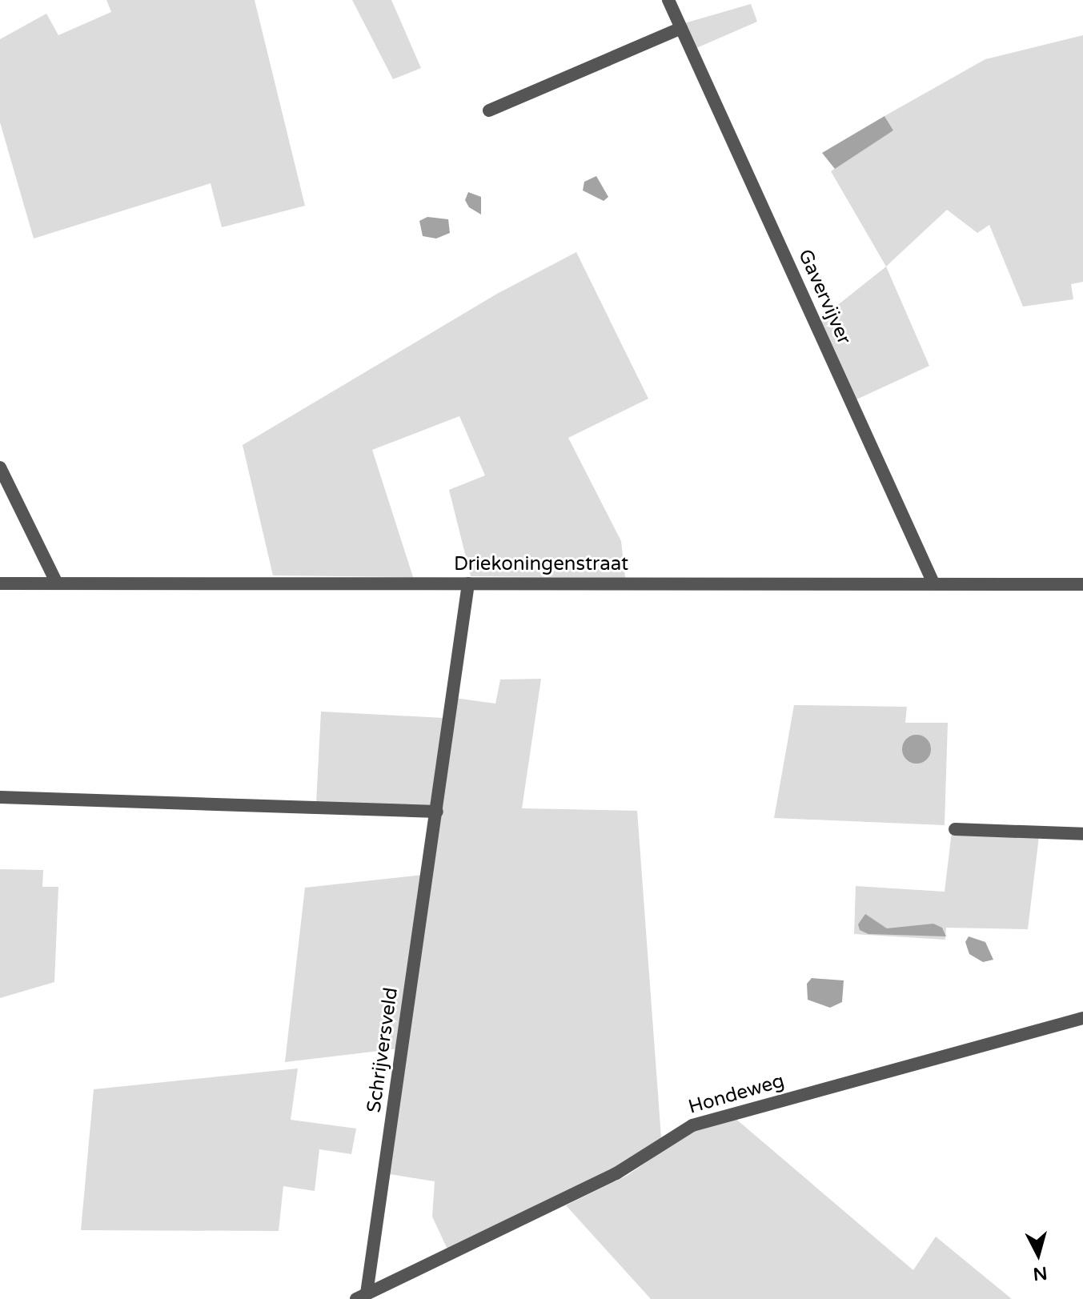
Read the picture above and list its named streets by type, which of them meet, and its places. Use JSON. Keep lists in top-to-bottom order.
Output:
{
  "streets": {
    "street": [
      "Gavervijver",
      "Driekoningenstraat",
      "Schrijversveld",
      "Hondeweg"
    ]
  },
  "crossings": [
    ["Gavervijver", "Driekoningenstraat"],
    ["Driekoningenstraat", "Schrijversveld"],
    ["Schrijversveld", "Hondeweg"]
  ],
  "north": "bottom"
}
